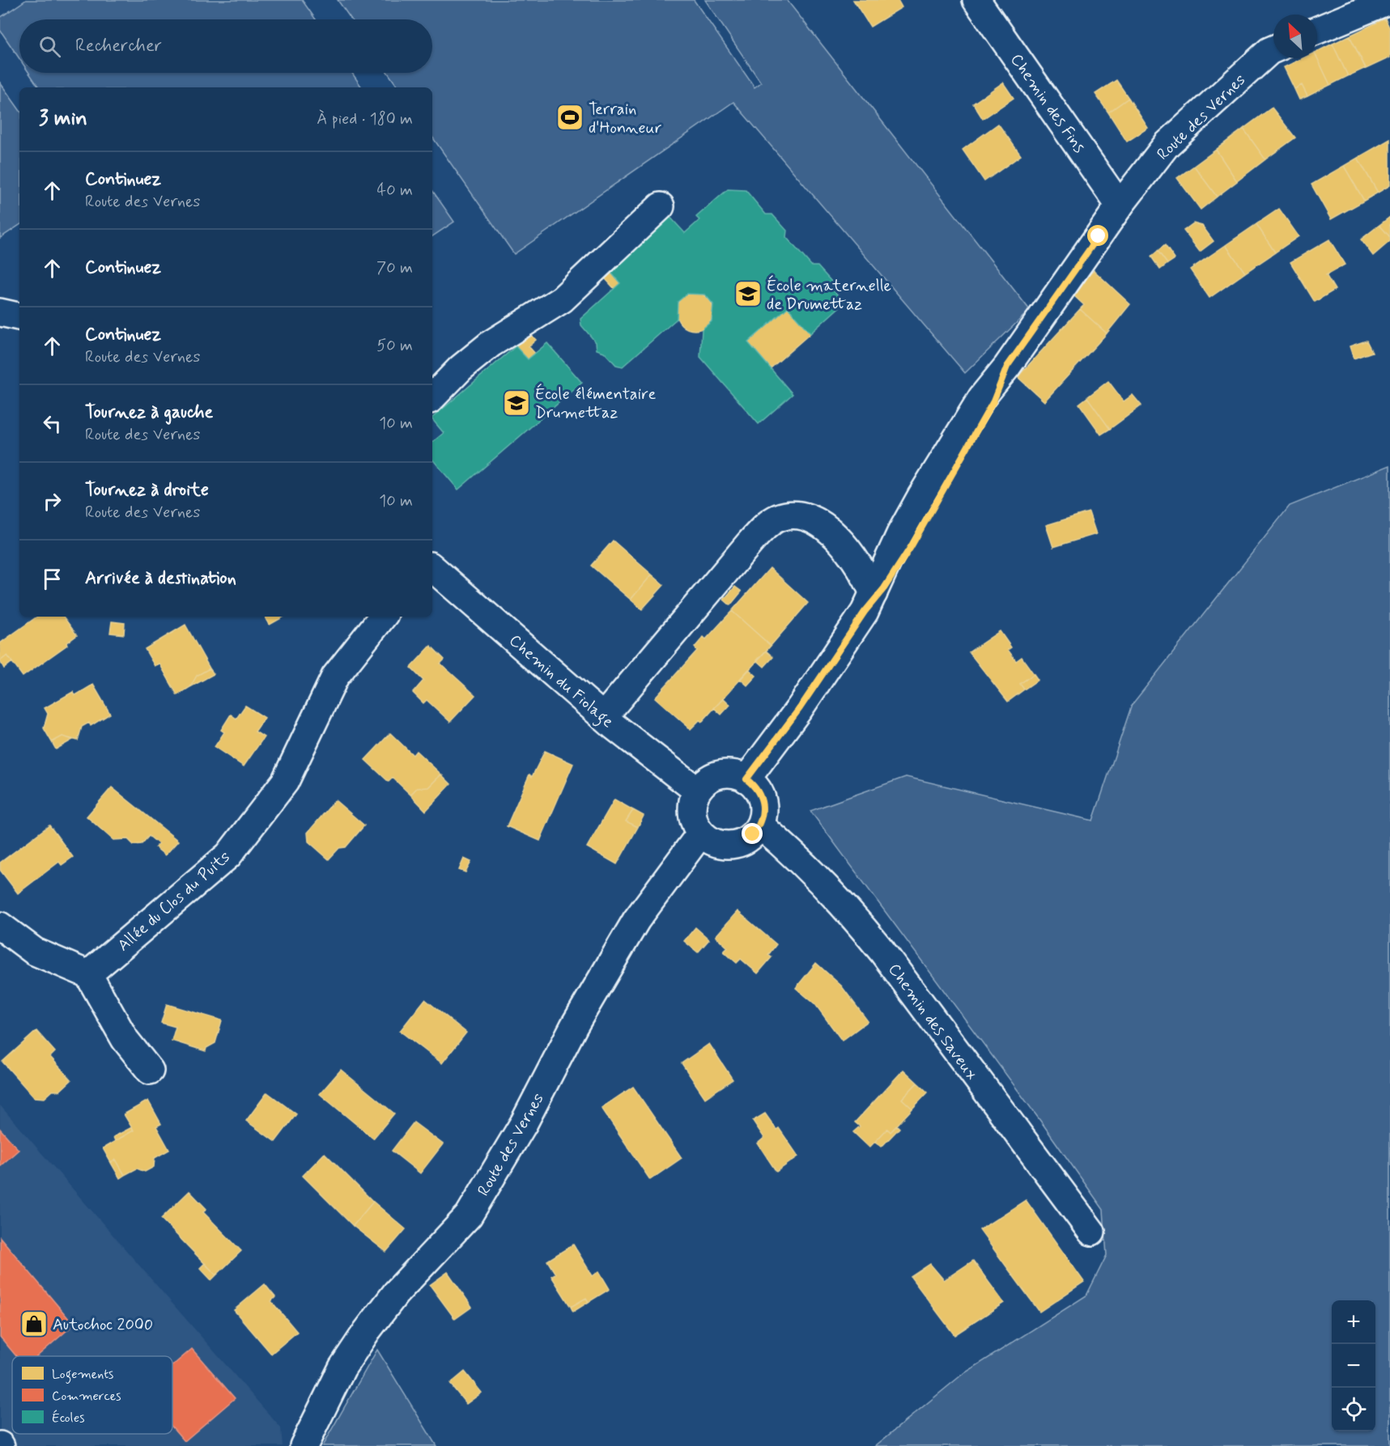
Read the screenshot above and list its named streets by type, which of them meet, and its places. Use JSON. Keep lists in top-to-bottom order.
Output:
{
  "streets": {
    "main road": [
      "Chemin des Fins",
      "Route des Vernes",
      "Chemin du Fiolage",
      "Allée du Clos du Puits",
      "Chemin des Saveux"
    ]
  },
  "crossings": [
    ["Chemin des Fins", "Route des Vernes"],
    ["Route des Vernes", "Chemin du Fiolage"],
    ["Route des Vernes", "Chemin des Saveux"],
    ["Chemin du Fiolage", "Chemin des Saveux"]
  ],
  "places": {
    "sports": ["Terrain d'Honneur"],
    "school or university": ["École maternelle de Drumettaz", "École élémentaire Drumettaz"],
    "shop": ["Autochoc 2000"]
  },
  "legend": ["Logements", "Commerces", "Écoles"],
  "north": "top left",
  "page": {
    "search": "Rechercher",
    "heading": ["3 min", "À pied · 180 m"],
    "list": [
      ["Continuez", "Route des Vernes", "40 m"],
      ["Continuez", "70 m"],
      ["Continuez", "Route des Vernes", "50 m"],
      ["Tournez à gauche", "Route des Vernes", "10 m"],
      ["Tournez à droite", "Route des Vernes", "10 m"],
      "Arrivée à destination"
    ],
    "map_buttons": ["+", "−"]
  }
}
